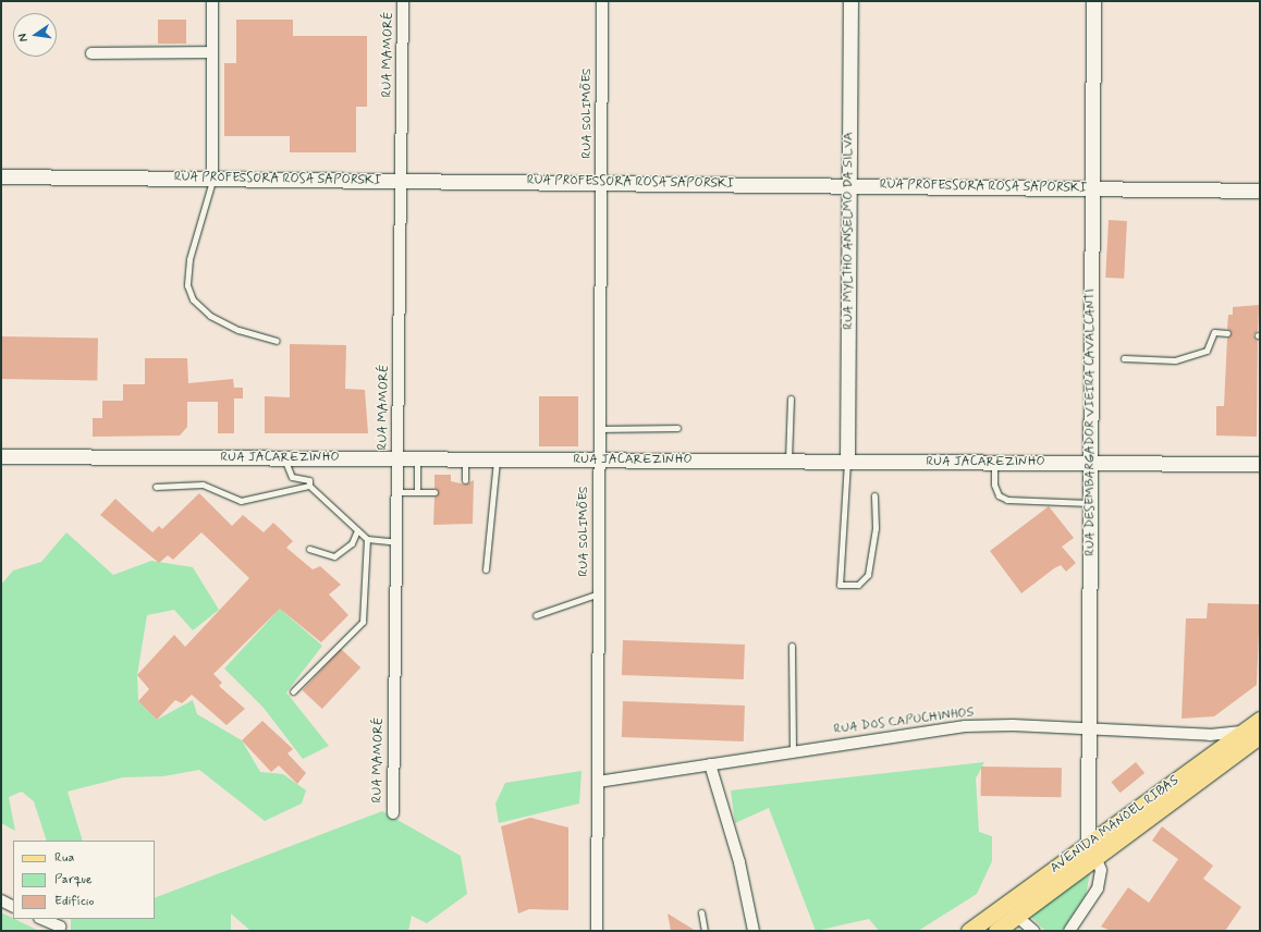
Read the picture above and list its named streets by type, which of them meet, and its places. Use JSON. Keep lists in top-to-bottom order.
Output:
{
  "streets": {
    "main road": ["AVENIDA MANOEL RIBAS"],
    "street": [
      "RUA MAMORÉ",
      "RUA SOLIMÕES",
      "RUA PROFESSORA ROSA SAPORSKI",
      "RUA MYLTHO ANSELMO DA SILVA",
      "RUA DESEMBARGADOR VIEIRA CAVALCANTI",
      "RUA JACAREZINHO",
      "RUA DOS CAPUCHINHOS"
    ]
  },
  "crossings": [
    ["RUA MAMORÉ", "RUA PROFESSORA ROSA SAPORSKI"],
    ["RUA MAMORÉ", "RUA JACAREZINHO"],
    ["RUA SOLIMÕES", "RUA PROFESSORA ROSA SAPORSKI"],
    ["RUA SOLIMÕES", "RUA JACAREZINHO"],
    ["RUA SOLIMÕES", "RUA DOS CAPUCHINHOS"],
    ["RUA PROFESSORA ROSA SAPORSKI", "RUA MYLTHO ANSELMO DA SILVA"],
    ["RUA PROFESSORA ROSA SAPORSKI", "RUA DESEMBARGADOR VIEIRA CAVALCANTI"],
    ["RUA MYLTHO ANSELMO DA SILVA", "RUA JACAREZINHO"],
    ["RUA DESEMBARGADOR VIEIRA CAVALCANTI", "RUA JACAREZINHO"],
    ["RUA DESEMBARGADOR VIEIRA CAVALCANTI", "RUA DOS CAPUCHINHOS"],
    ["RUA DESEMBARGADOR VIEIRA CAVALCANTI", "AVENIDA MANOEL RIBAS"],
    ["RUA DOS CAPUCHINHOS", "AVENIDA MANOEL RIBAS"]
  ],
  "legend": ["Rua", "Parque", "Edifício"],
  "north": "left"
}
